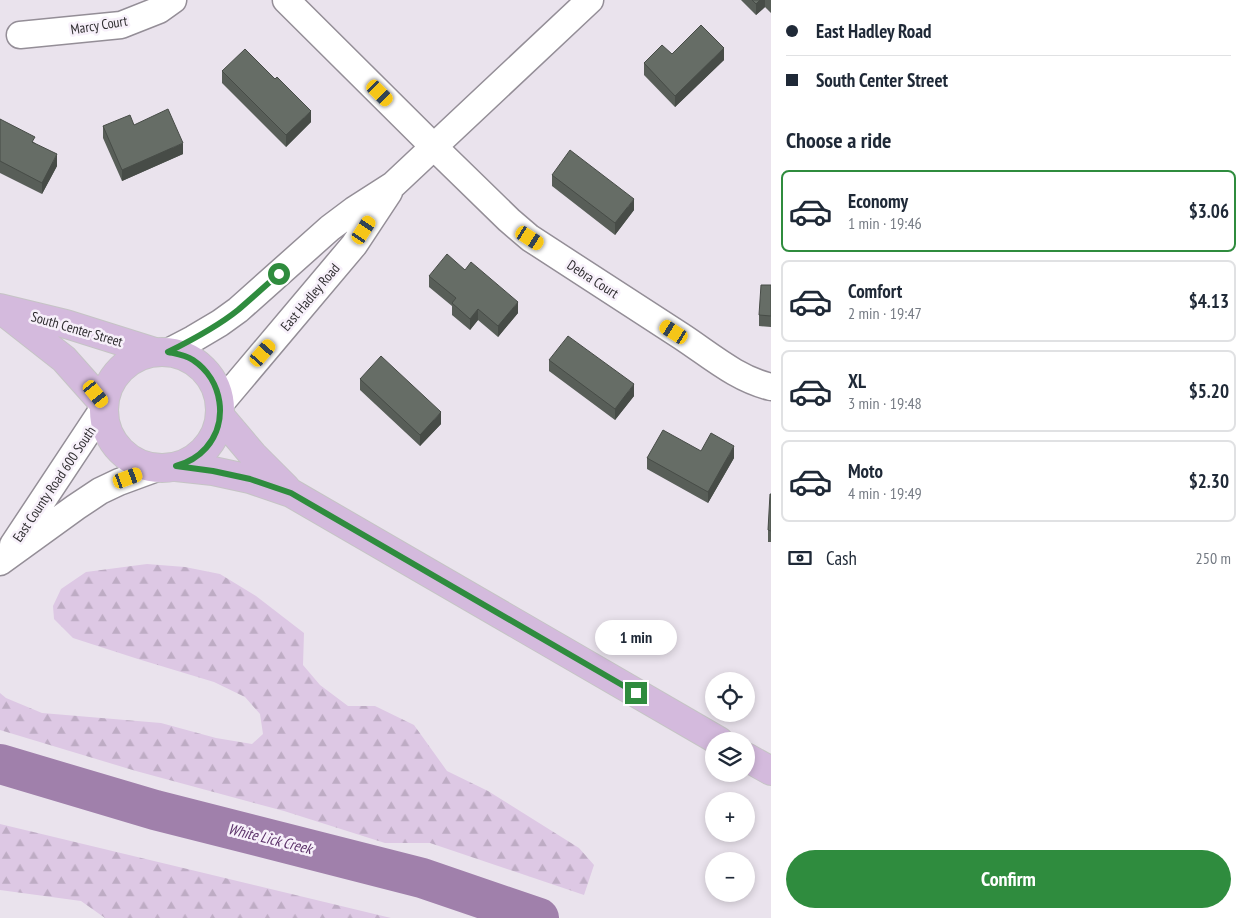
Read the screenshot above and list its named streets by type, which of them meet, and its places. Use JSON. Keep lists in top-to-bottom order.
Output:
{
  "streets": {
    "main road": ["South Center Street"],
    "street": [
      "Marcy Court",
      "Debra Court",
      "East Hadley Road",
      "East County Road 600 South"
    ]
  },
  "crossings": [
    ["Debra Court", "East Hadley Road"],
    ["East Hadley Road", "South Center Street"],
    ["East Hadley Road", "East County Road 600 South"],
    ["South Center Street", "East County Road 600 South"]
  ],
  "water": ["White Lick Creek"],
  "page": {
    "banner": ["East Hadley Road", "South Center Street"],
    "heading": "Choose a ride",
    "list": [
      {
        "name": "Economy",
        "note": "1 min · 19:46",
        "value": "$3.06"
      },
      {
        "name": "Comfort",
        "note": "2 min · 19:47",
        "value": "$4.13"
      },
      {
        "name": "XL",
        "note": "3 min · 19:48",
        "value": "$5.20"
      },
      {
        "name": "Moto",
        "note": "4 min · 19:49",
        "value": "$2.30"
      }
    ],
    "pay": ["Cash", "250 m"],
    "bubble": "1 min",
    "map_buttons": ["+", "−"],
    "buttons": "Confirm"
  }
}
